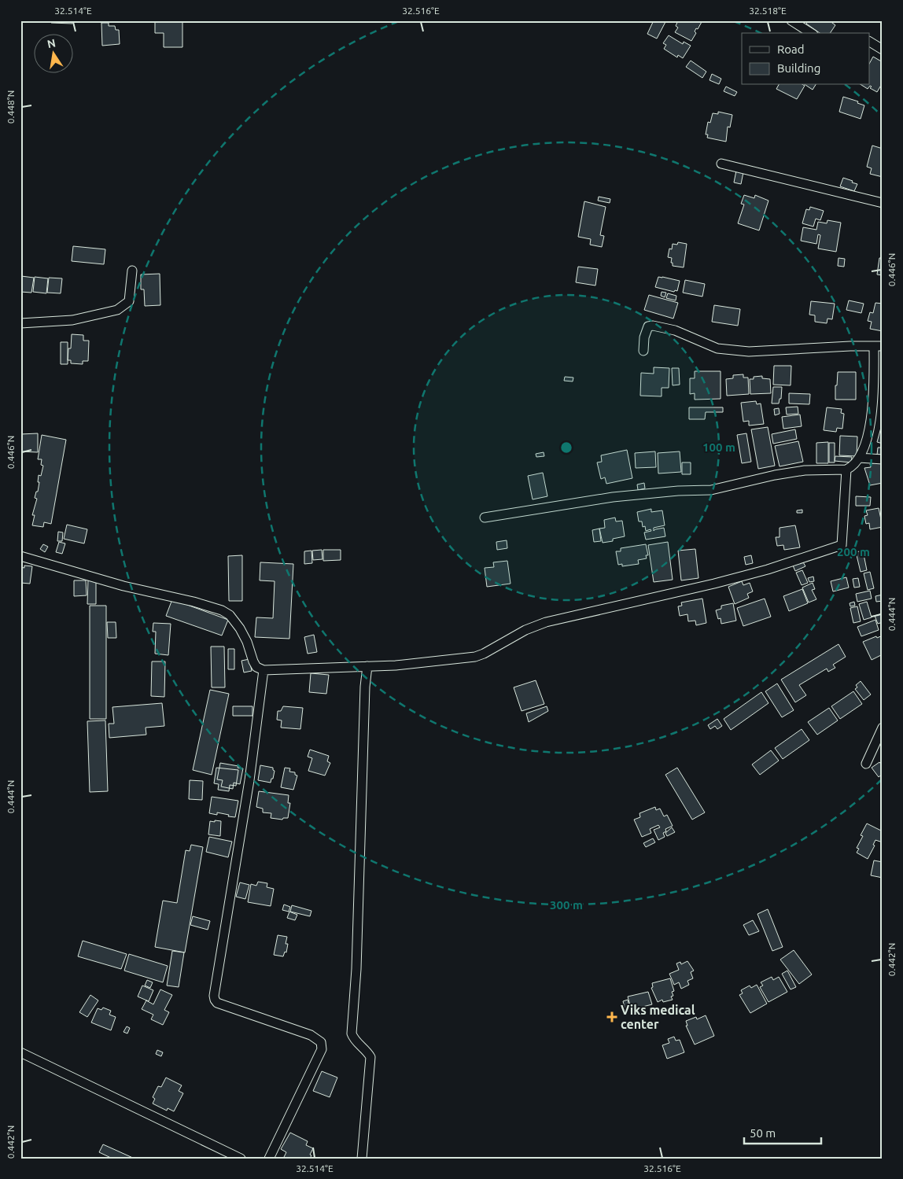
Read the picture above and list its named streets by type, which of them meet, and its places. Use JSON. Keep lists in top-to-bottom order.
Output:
{
  "places": {
    "health": ["Viks medical center"]
  },
  "legend": ["Road", "Building"],
  "scale_bar": "50 m",
  "north": "top",
  "coordinates": [
    "32.514°E",
    "32.516°E",
    "32.518°E",
    "0.448°N",
    "0.446°N",
    "0.444°N",
    "0.442°N"
  ],
  "rings": ["100 m", "200 m", "300 m"]
}
